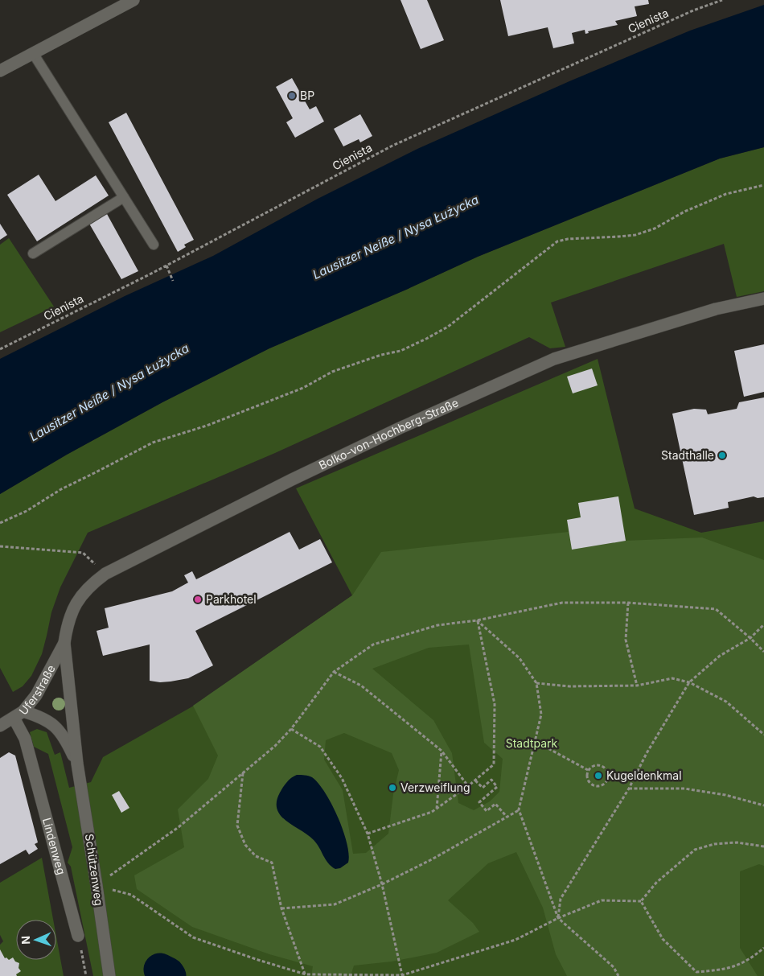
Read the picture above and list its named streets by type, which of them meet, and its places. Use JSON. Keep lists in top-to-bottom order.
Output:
{
  "streets": {
    "street": [
      "Bolko-von-Hochberg-Straße",
      "Uferstraße",
      "Lindenweg",
      "Schützenweg"
    ],
    "path": ["Cienista"]
  },
  "crossings": [
    ["Bolko-von-Hochberg-Straße", "Uferstraße"],
    ["Bolko-von-Hochberg-Straße", "Schützenweg"],
    ["Uferstraße", "Lindenweg"],
    ["Uferstraße", "Schützenweg"],
    ["Lindenweg", "Schützenweg"]
  ],
  "water": ["Lausitzer Neiße / Nysa Łużycka"],
  "parks": ["Stadtpark"],
  "places": [
    "BP",
    "Stadthalle",
    "Parkhotel",
    "Kugeldenkmal",
    "Verzweiflung"
  ],
  "north": "left"
}
